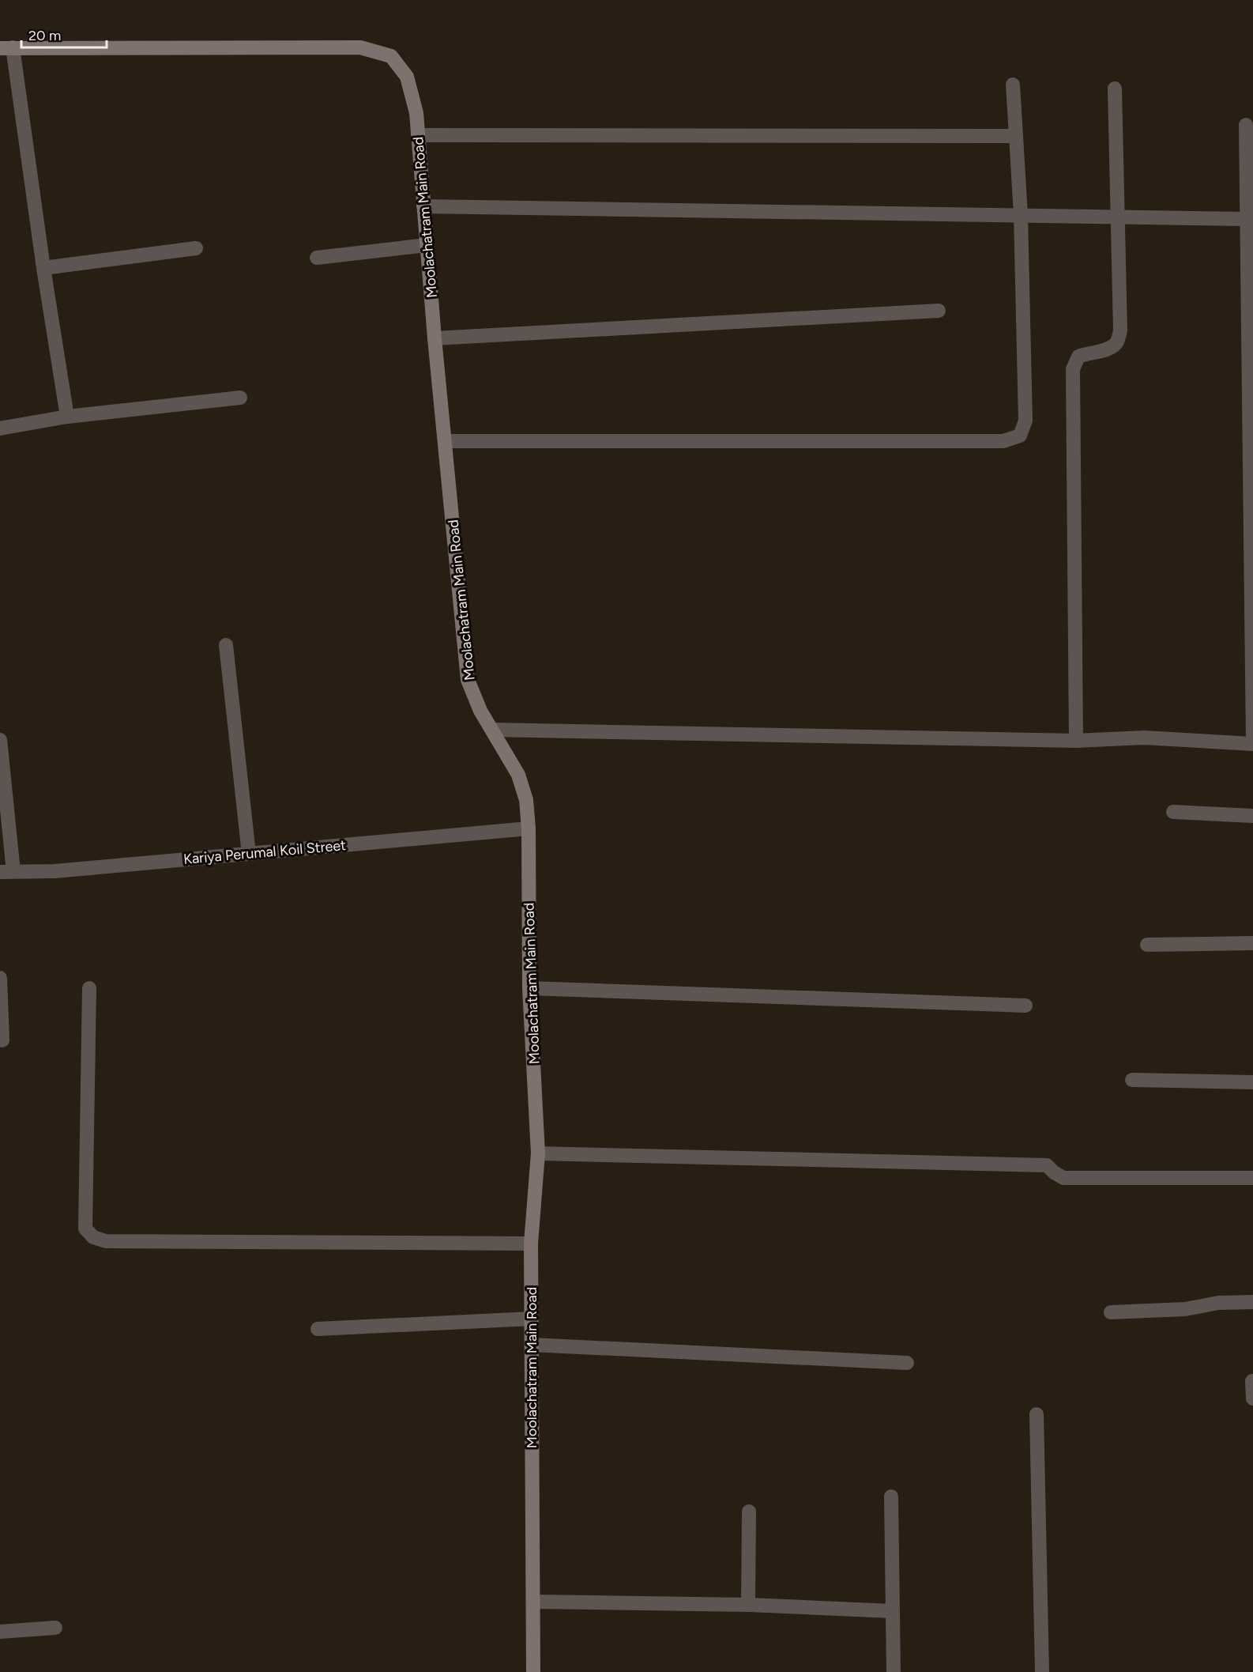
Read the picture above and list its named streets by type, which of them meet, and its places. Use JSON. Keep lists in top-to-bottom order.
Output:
{
  "streets": {
    "street": ["Moolachatram Main Road", "Kariya Perumal Koil Street"]
  },
  "crossings": [
    ["Moolachatram Main Road", "Kariya Perumal Koil Street"]
  ],
  "scale_bar": "20 m"
}
